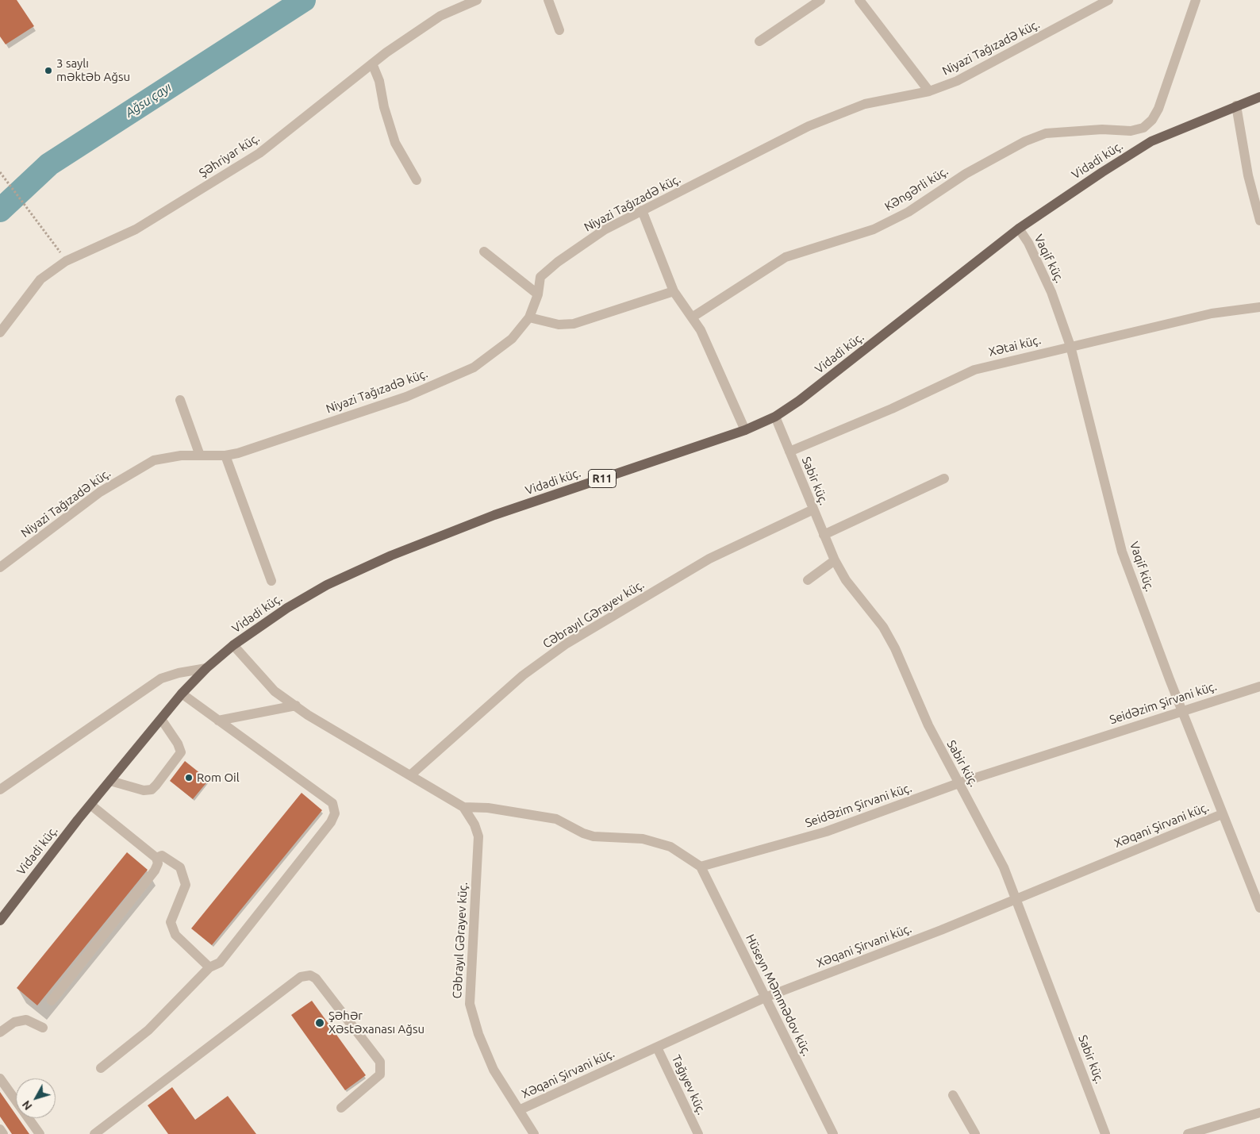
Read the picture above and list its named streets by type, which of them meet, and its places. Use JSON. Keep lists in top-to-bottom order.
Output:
{
  "streets": {
    "main road": ["Vidadi küç.", "R11"],
    "street": [
      "Niyazi Tağızadə küç.",
      "Şəhriyar küç.",
      "Kəngərli küç.",
      "Vaqif küç.",
      "Xətai küç.",
      "Sabir küç.",
      "Cəbrayıl Gərayev küç.",
      "Seidəzim Şirvani küç.",
      "Xəqani Şirvani küç.",
      "Hüseyn Məmmədov küç.",
      "Tağıyev küç."
    ]
  },
  "crossings": [
    ["Vidadi küç.", "Vaqif küç."],
    ["Vidadi küç.", "Sabir küç."],
    ["Vaqif küç.", "Xətai küç."],
    ["Vaqif küç.", "Seidəzim Şirvani küç."],
    ["Vaqif küç.", "Xəqani Şirvani küç."],
    ["Xətai küç.", "Sabir küç."],
    ["Sabir küç.", "Cəbrayıl Gərayev küç."],
    ["Sabir küç.", "Seidəzim Şirvani küç."],
    ["Sabir küç.", "Xəqani Şirvani küç."],
    ["Cəbrayıl Gərayev küç.", "Xəqani Şirvani küç."],
    ["Seidəzim Şirvani küç.", "Hüseyn Məmmədov küç."],
    ["Xəqani Şirvani küç.", "Hüseyn Məmmədov küç."],
    ["Xəqani Şirvani küç.", "Tağıyev küç."]
  ],
  "water": ["Ağsu çayı"],
  "places": ["3 saylı məktəb Ağsu", "Rom Oil", "Şəhər Xəstəxanası Ağsu"],
  "north": "bottom left"
}
